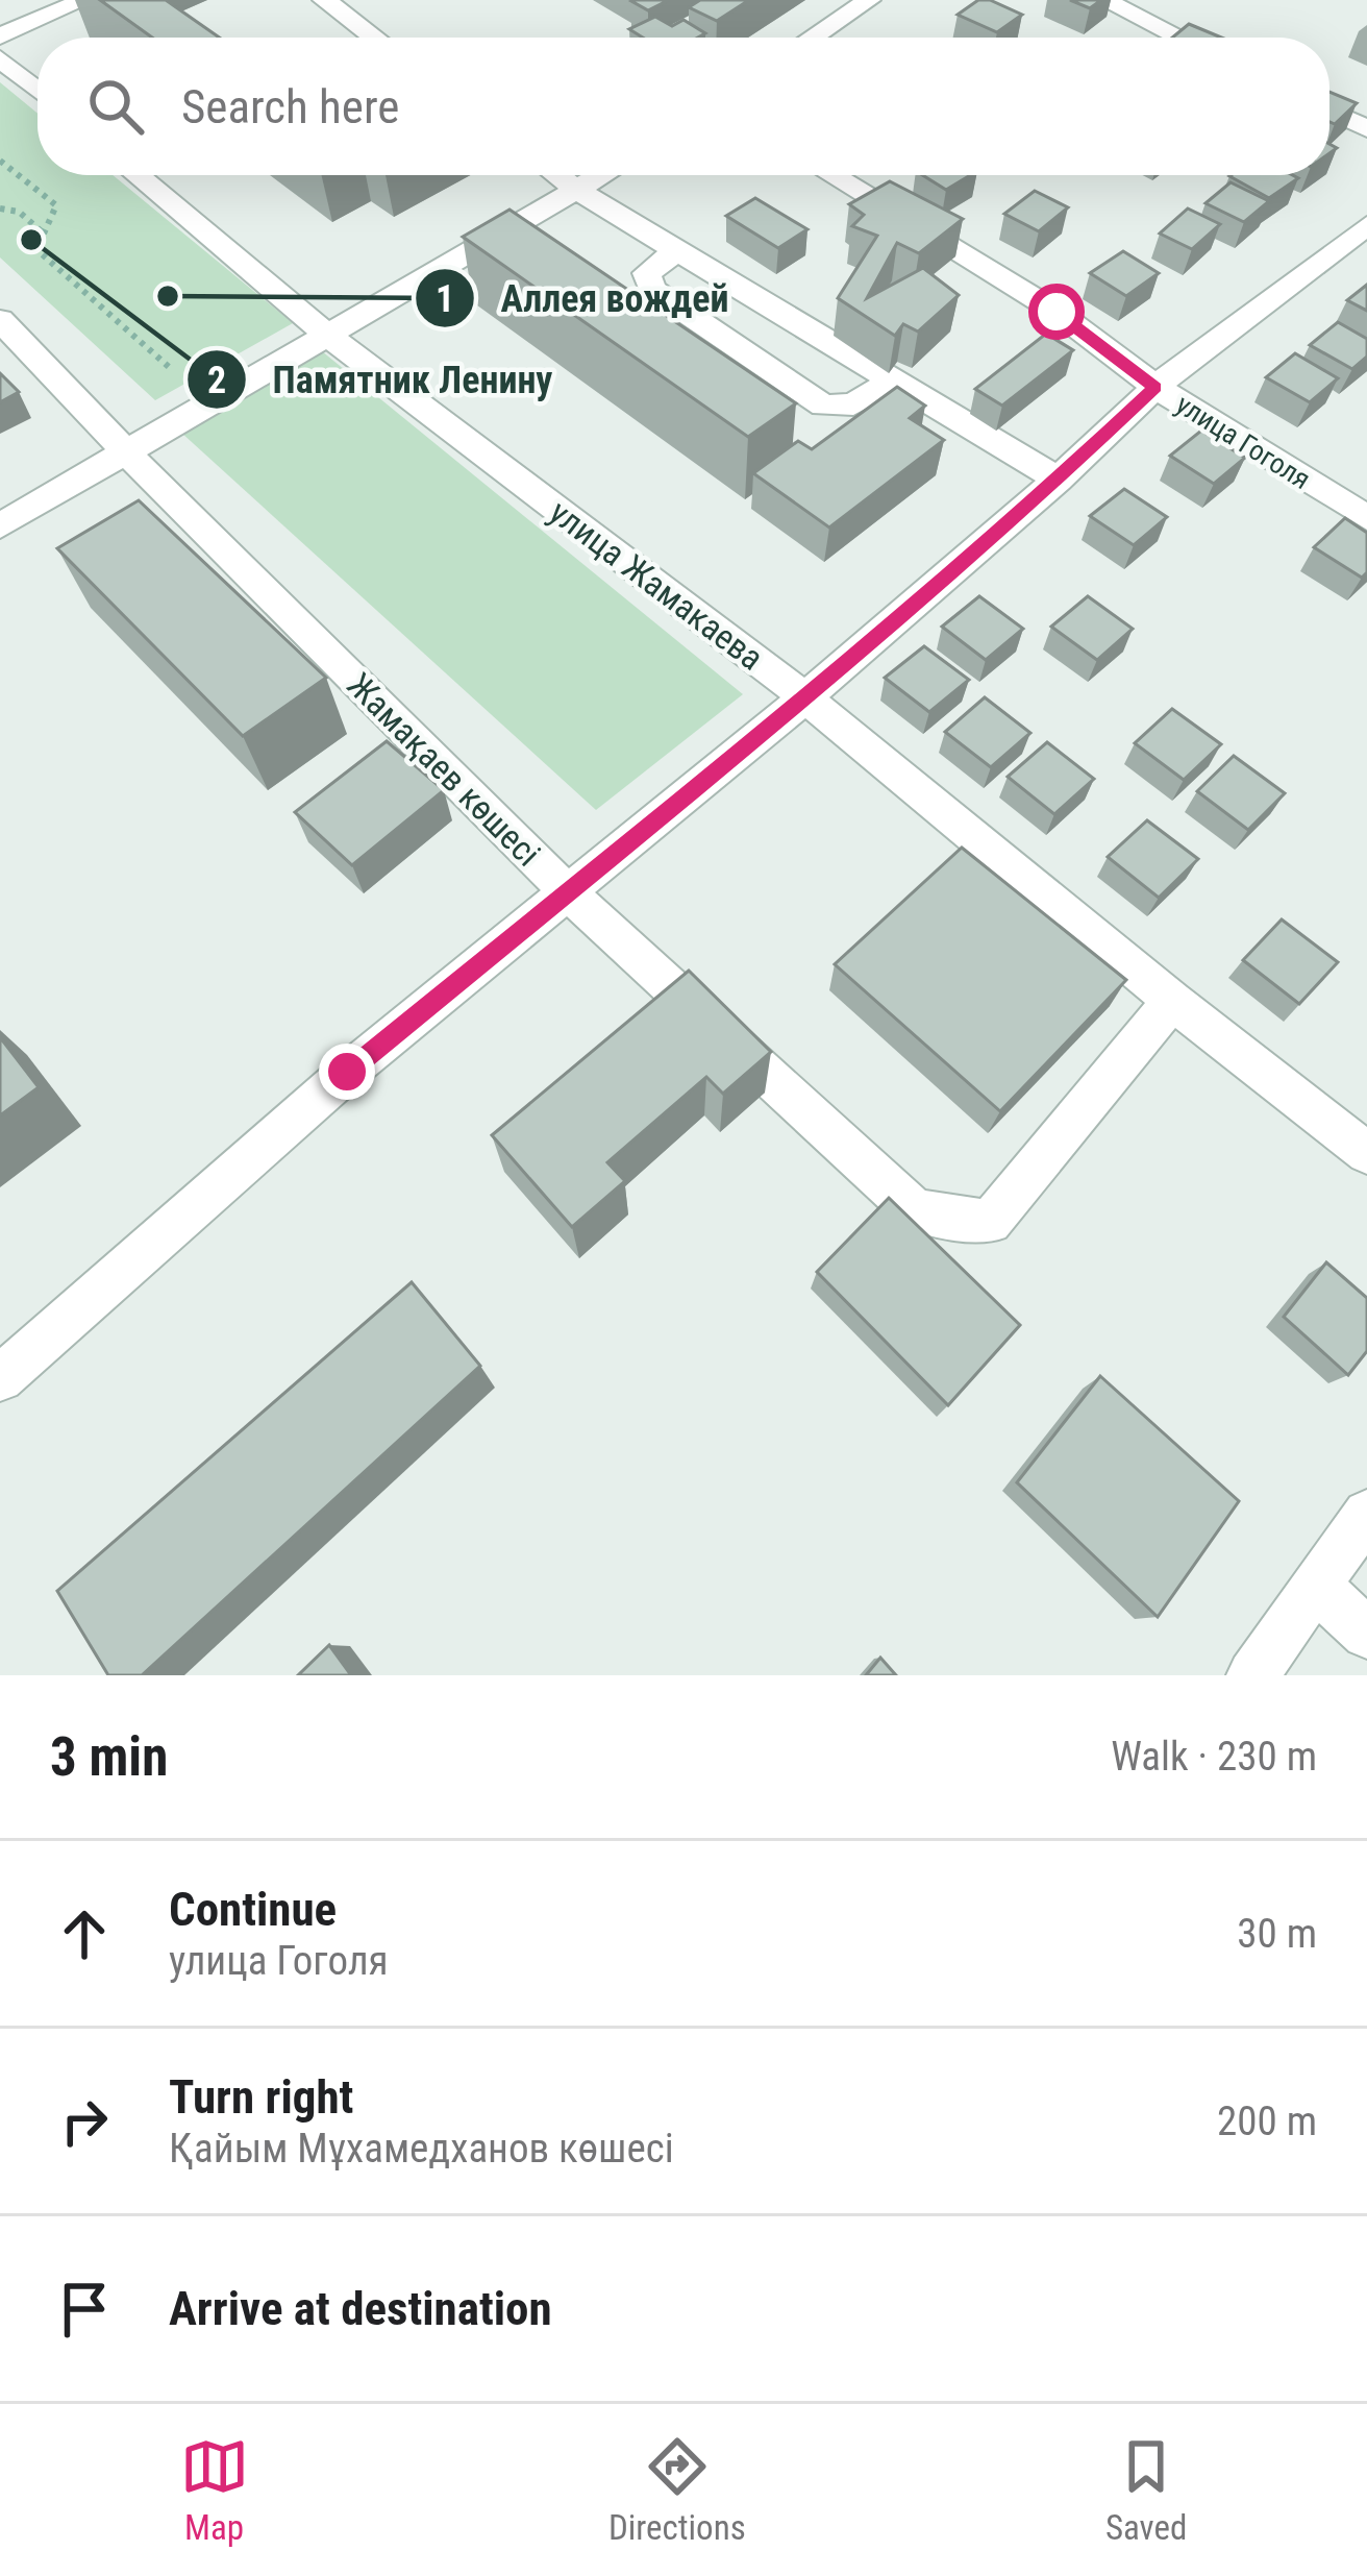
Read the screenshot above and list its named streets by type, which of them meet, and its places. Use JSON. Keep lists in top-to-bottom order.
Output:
{
  "streets": {
    "street": ["улица Гоголя", "улица Жамакаева", "Жамақаев көшесі"]
  },
  "crossings": [
    ["улица Жамакаева", "Жамақаев көшесі"]
  ],
  "places": ["Памятник Ленину", "Аллея вождей"],
  "page": {
    "search": "Search here",
    "heading": ["3 min", "Walk · 230 m"],
    "list": [
      ["Continue", "улица Гоголя", "30 m"],
      ["Turn right", "Қайым Мұхамедханов көшесі", "200 m"],
      "Arrive at destination"
    ],
    "nav": ["Map", "Directions", "Saved"]
  }
}
